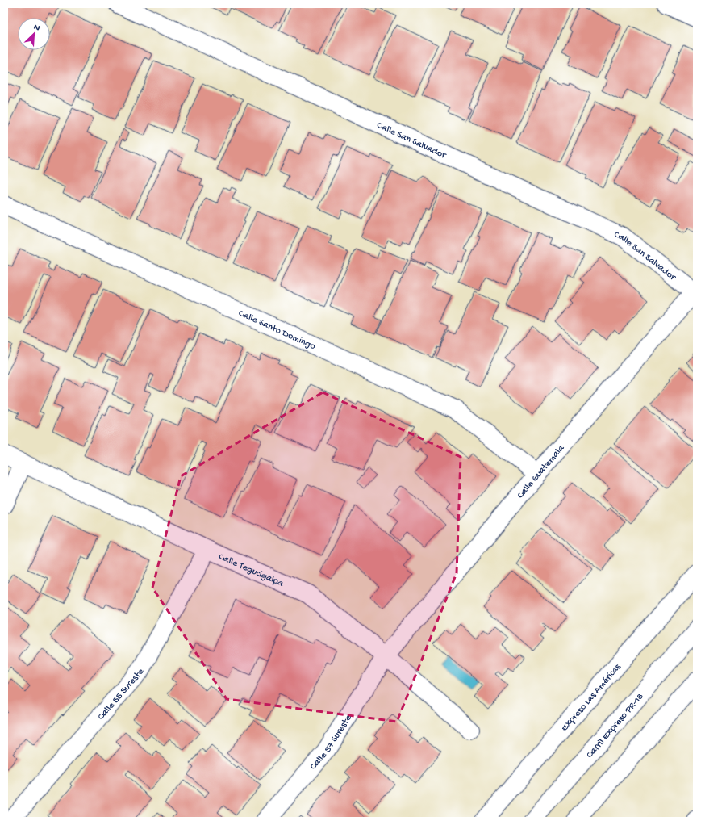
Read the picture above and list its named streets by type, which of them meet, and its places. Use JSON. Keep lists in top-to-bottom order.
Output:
{
  "streets": {
    "main road": [
      "Calle San Salvador",
      "Calle Santo Domingo",
      "Calle Guatemala",
      "Calle Tegucigalpa",
      "Calle 55 Sureste",
      "Expreso Las Américas",
      "Carril Expreso PR-18",
      "Calle 57 Sureste"
    ]
  },
  "crossings": [
    ["Calle San Salvador", "Calle Guatemala"],
    ["Calle Santo Domingo", "Calle Guatemala"],
    ["Calle Guatemala", "Calle Tegucigalpa"],
    ["Calle Guatemala", "Calle 57 Sureste"],
    ["Calle Tegucigalpa", "Calle 55 Sureste"],
    ["Calle Tegucigalpa", "Calle 57 Sureste"]
  ],
  "north": "top right"
}
